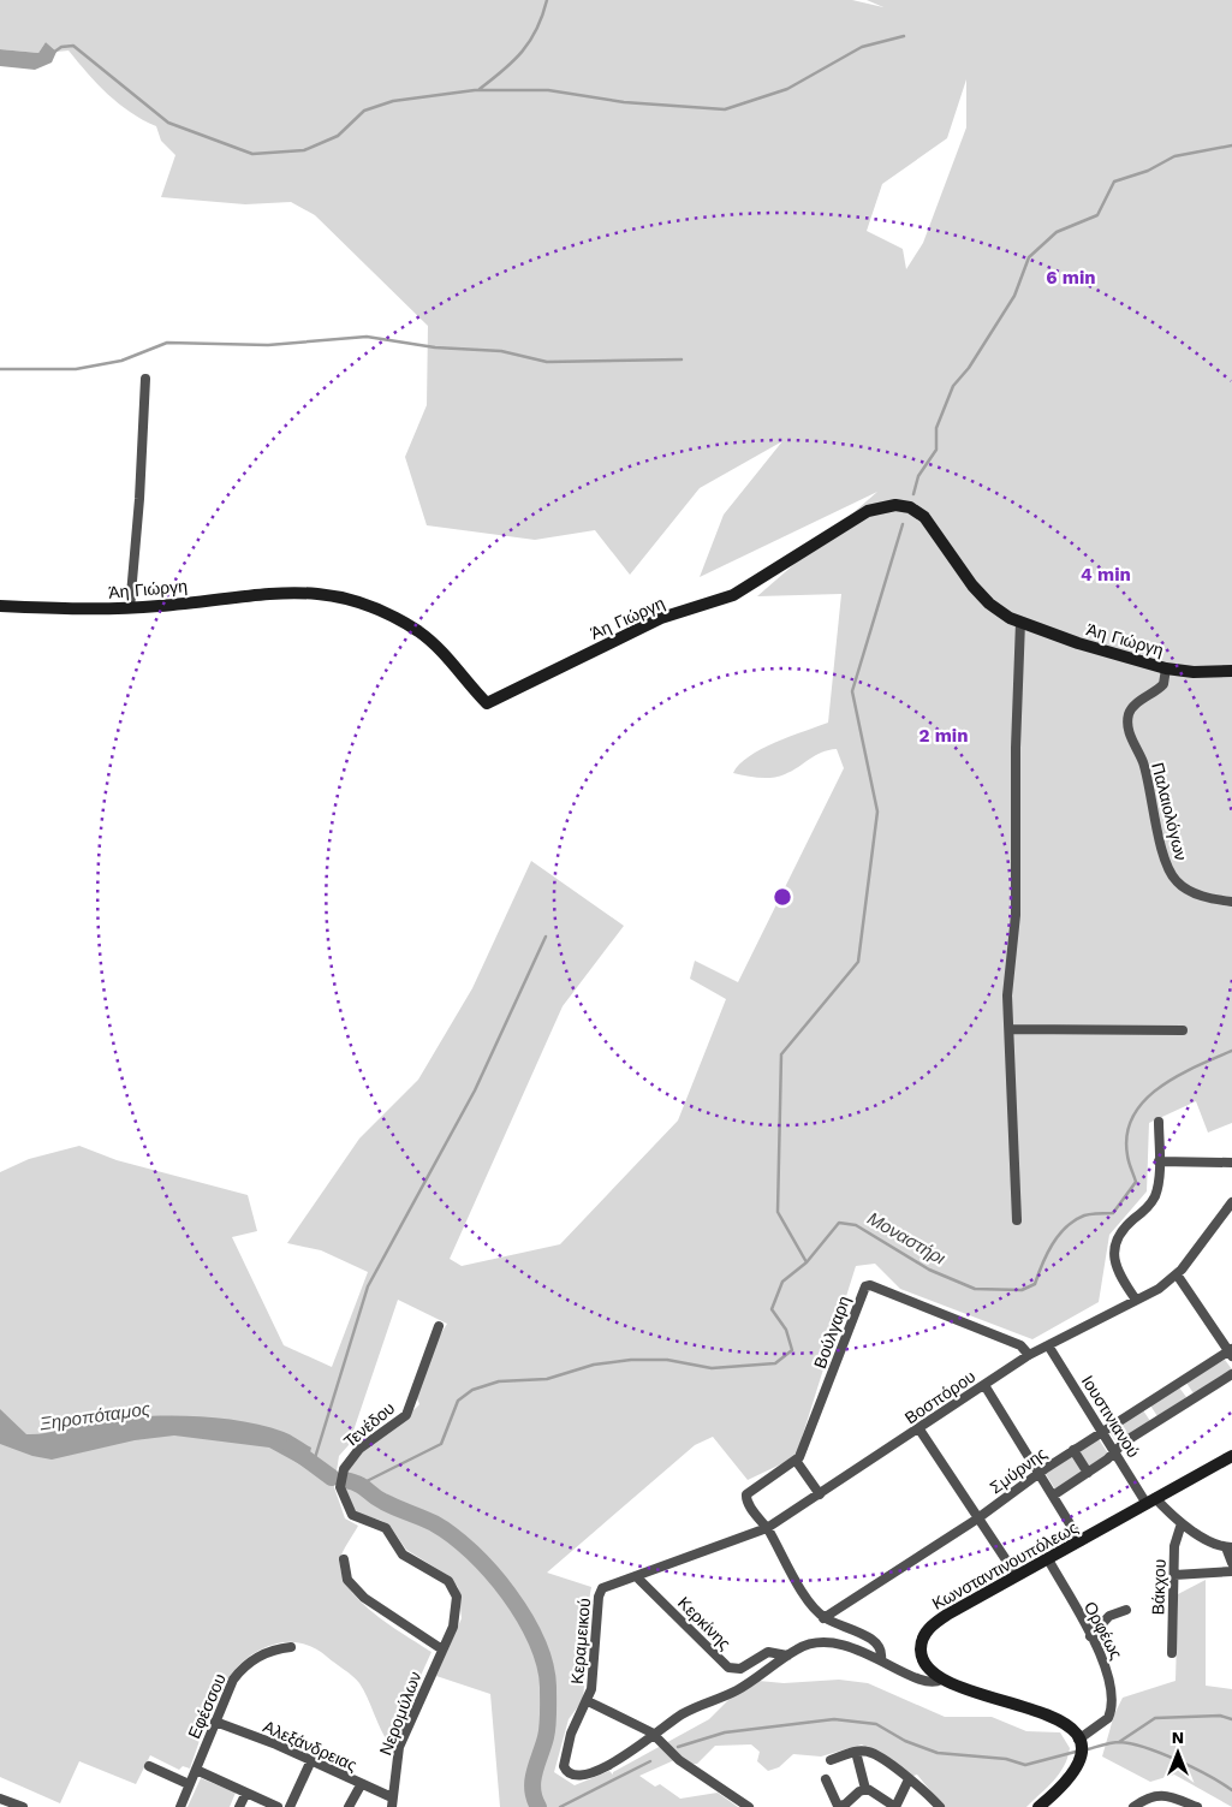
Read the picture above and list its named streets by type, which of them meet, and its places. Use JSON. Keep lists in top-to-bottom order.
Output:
{
  "streets": {
    "street": [
      "Άη Γιώργη",
      "Παλαιολόγων",
      "Βούλγαρη",
      "Βοσπόρου",
      "Ιουστινιανού",
      "Τενέδου",
      "Σμύρνης",
      "Κωνσταντινουπόλεως",
      "Βάκχου",
      "Κερκίνης",
      "Ορφέως",
      "Κεραμεικού",
      "Εφέσσου",
      "Νερομύλων",
      "Αλεξάνδρειας"
    ]
  },
  "crossings": [
    ["Άη Γιώργη", "Παλαιολόγων"],
    ["Βούλγαρη", "Βοσπόρου"],
    ["Βοσπόρου", "Ιουστινιανού"],
    ["Βοσπόρου", "Κερκίνης"],
    ["Βοσπόρου", "Κεραμεικού"],
    ["Ιουστινιανού", "Σμύρνης"],
    ["Ιουστινιανού", "Κωνσταντινουπόλεως"],
    ["Ιουστινιανού", "Βάκχου"],
    ["Τενέδου", "Νερομύλων"],
    ["Κωνσταντινουπόλεως", "Ορφέως"],
    ["Κερκίνης", "Κεραμεικού"],
    ["Εφέσσου", "Αλεξάνδρειας"],
    ["Νερομύλων", "Αλεξάνδρειας"]
  ],
  "water": ["Μοναστήρι", "Ξηροπόταμος"],
  "north": "top",
  "rings": ["6 min", "4 min", "2 min"]
}
